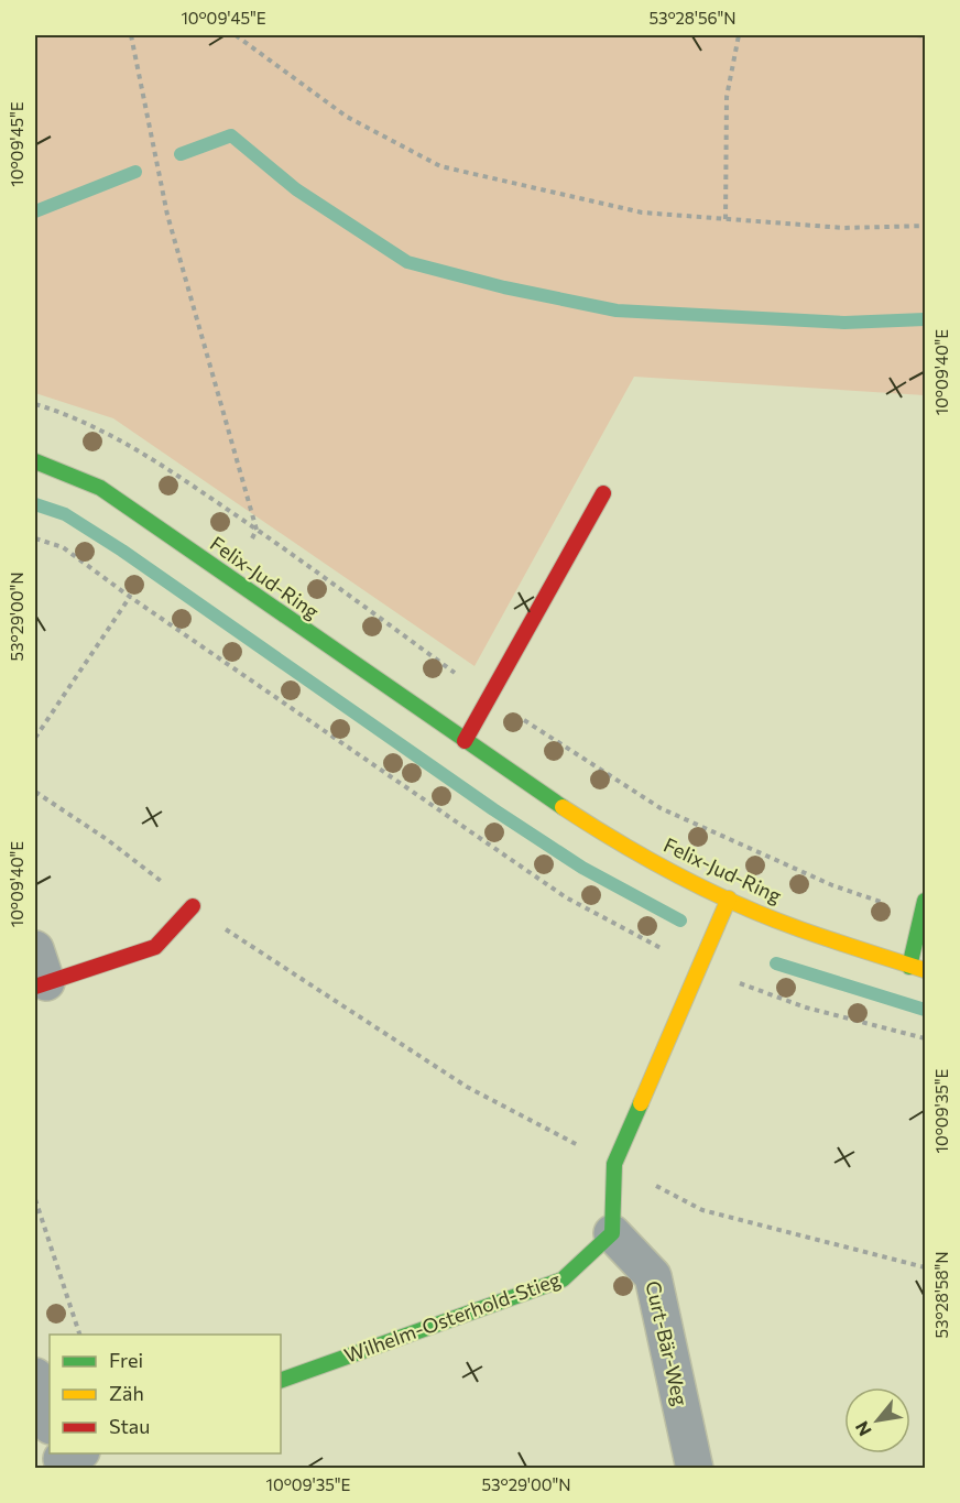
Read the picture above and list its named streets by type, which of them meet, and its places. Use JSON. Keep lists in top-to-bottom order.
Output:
{
  "streets": {
    "street": ["Felix-Jud-Ring", "Wilhelm-Osterhold-Stieg", "Curt-Bär-Weg"]
  },
  "crossings": [
    ["Wilhelm-Osterhold-Stieg", "Curt-Bär-Weg"]
  ],
  "legend": ["Frei", "Zäh", "Stau"],
  "north": "bottom left",
  "coordinates": [
    "10°09'45\"E",
    "53°28'56\"N",
    "10°09'40\"E",
    "53°29'00\"N",
    "10°09'35\"E",
    "53°28'58\"N"
  ]
}
